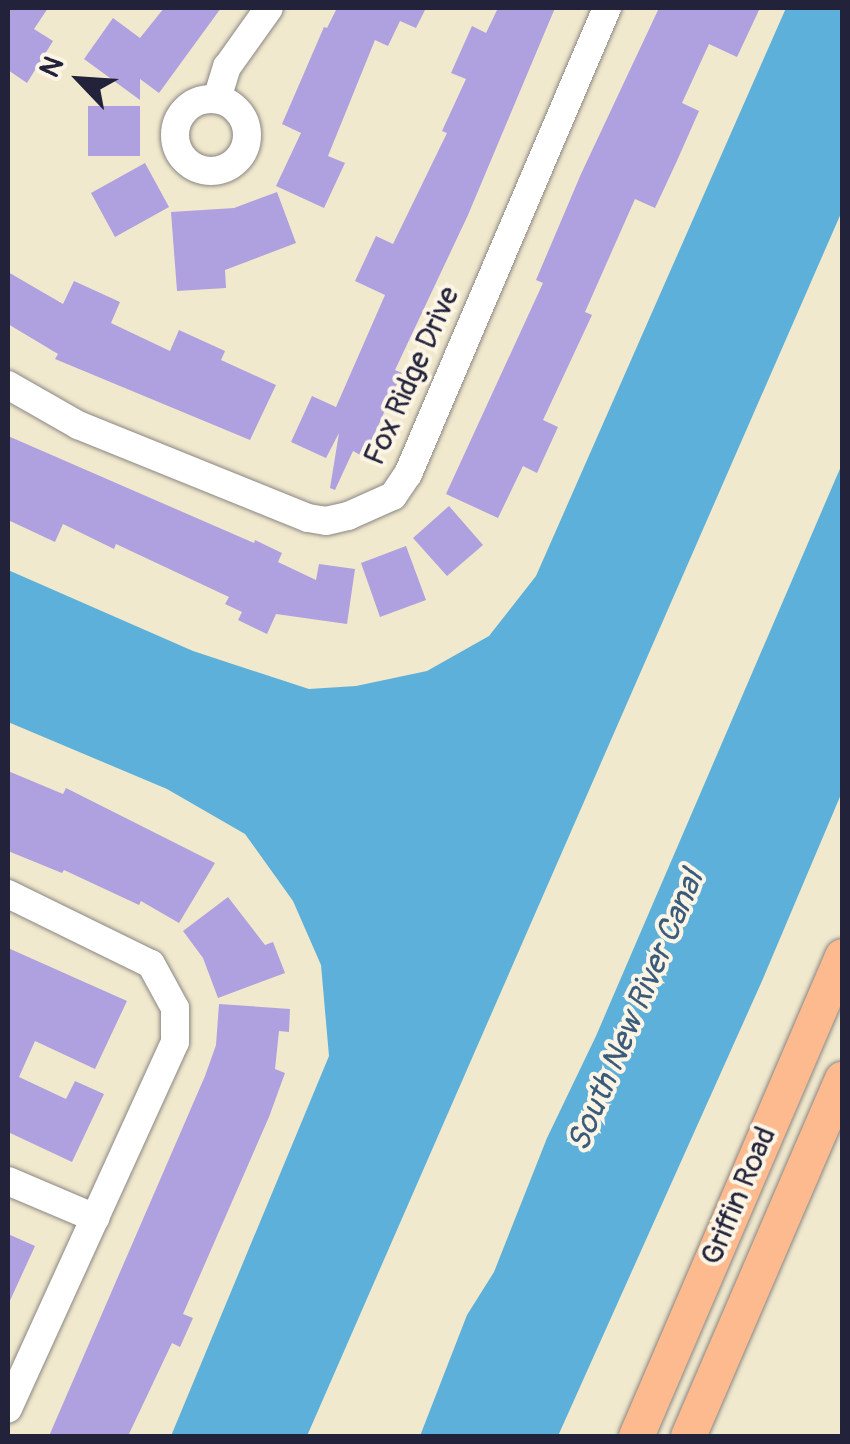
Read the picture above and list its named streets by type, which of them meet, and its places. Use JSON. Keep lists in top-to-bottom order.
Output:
{
  "streets": {
    "main road": ["Griffin Road"],
    "street": ["Fox Ridge Drive"]
  },
  "water": ["South New River Canal"],
  "north": "top left"
}
